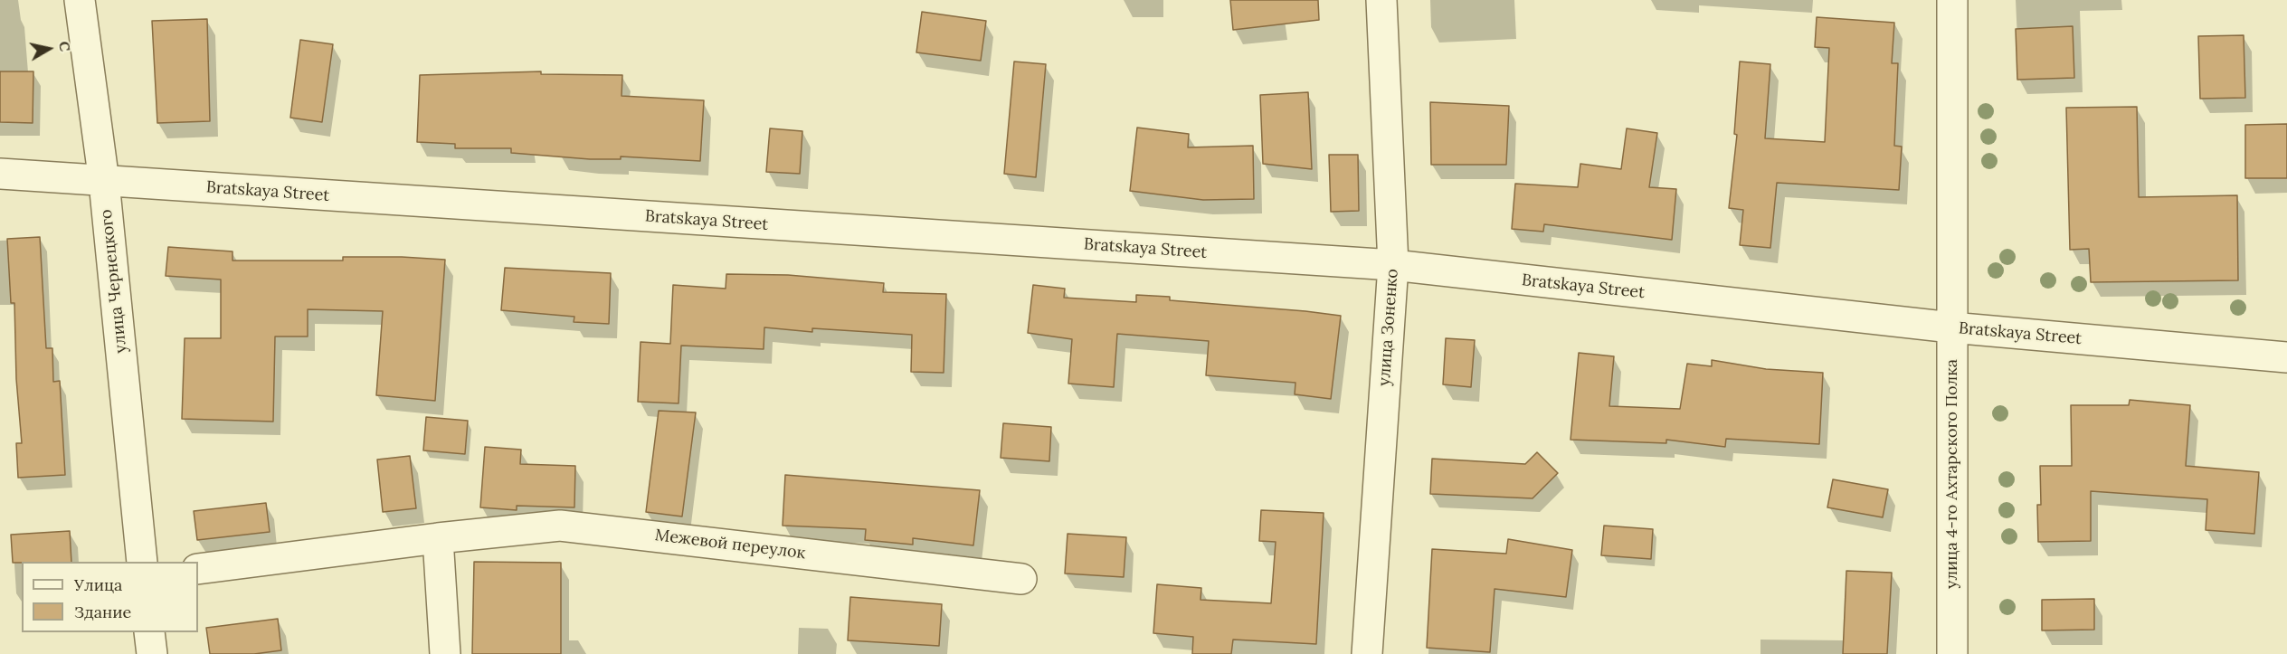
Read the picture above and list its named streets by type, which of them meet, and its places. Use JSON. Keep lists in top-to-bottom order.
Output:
{
  "streets": {
    "street": [
      "Bratskaya Street",
      "улица Чернецкого",
      "улица Зоненко",
      "улица 4-го Ахтарского Полка",
      "Межевой переулок"
    ]
  },
  "crossings": [
    ["Bratskaya Street", "улица Чернецкого"],
    ["Bratskaya Street", "улица Зоненко"],
    ["Bratskaya Street", "улица 4-го Ахтарского Полка"]
  ],
  "legend": ["Улица", "Здание"],
  "north": "right"
}
